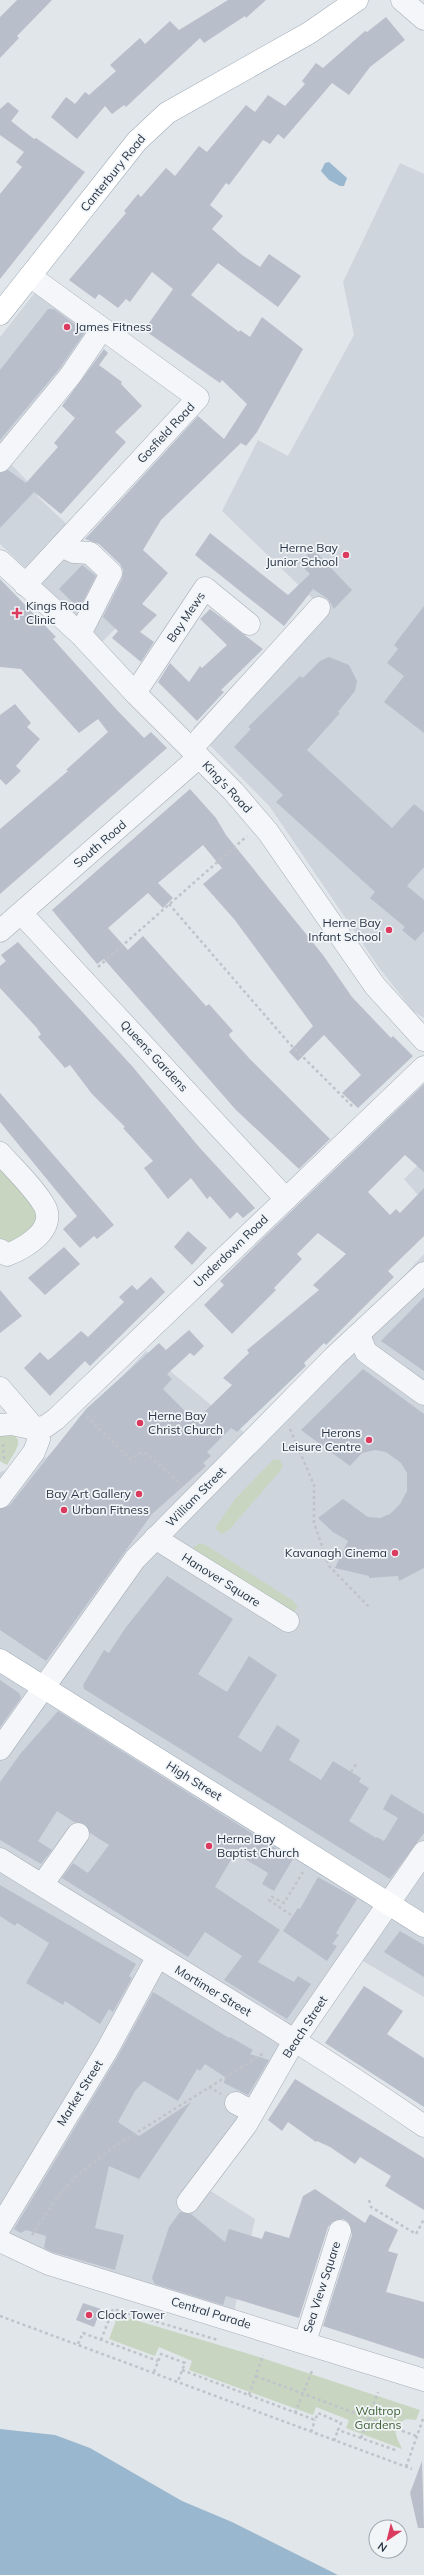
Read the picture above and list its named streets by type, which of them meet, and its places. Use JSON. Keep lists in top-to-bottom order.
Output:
{
  "streets": {
    "main road": ["Canterbury Road", "High Street"],
    "street": [
      "Gosfield Road",
      "Bay Mews",
      "King's Road",
      "South Road",
      "Queens Gardens",
      "Underdown Road",
      "William Street",
      "Hanover Square",
      "Mortimer Street",
      "Beach Street",
      "Market Street",
      "Sea View Square",
      "Central Parade"
    ]
  },
  "crossings": [
    ["Canterbury Road", "Gosfield Road"],
    ["Gosfield Road", "King's Road"],
    ["Bay Mews", "King's Road"],
    ["King's Road", "South Road"],
    ["South Road", "Queens Gardens"],
    ["Queens Gardens", "Underdown Road"],
    ["William Street", "Hanover Square"],
    ["William Street", "High Street"],
    ["High Street", "Beach Street"],
    ["Mortimer Street", "Beach Street"],
    ["Mortimer Street", "Market Street"],
    ["Sea View Square", "Central Parade"]
  ],
  "parks": ["Waltrop Gardens"],
  "places": {
    "other": [
      "James Fitness",
      "Herne Bay Junior School",
      "Herne Bay Infant School",
      "Herne Bay Christ Church",
      "Herons Leisure Centre",
      "Bay Art Gallery",
      "Urban Fitness",
      "Kavanagh Cinema",
      "Herne Bay Baptist Church",
      "Clock Tower"
    ],
    "health": ["Kings Road Clinic"]
  },
  "north": "bottom left"
}
